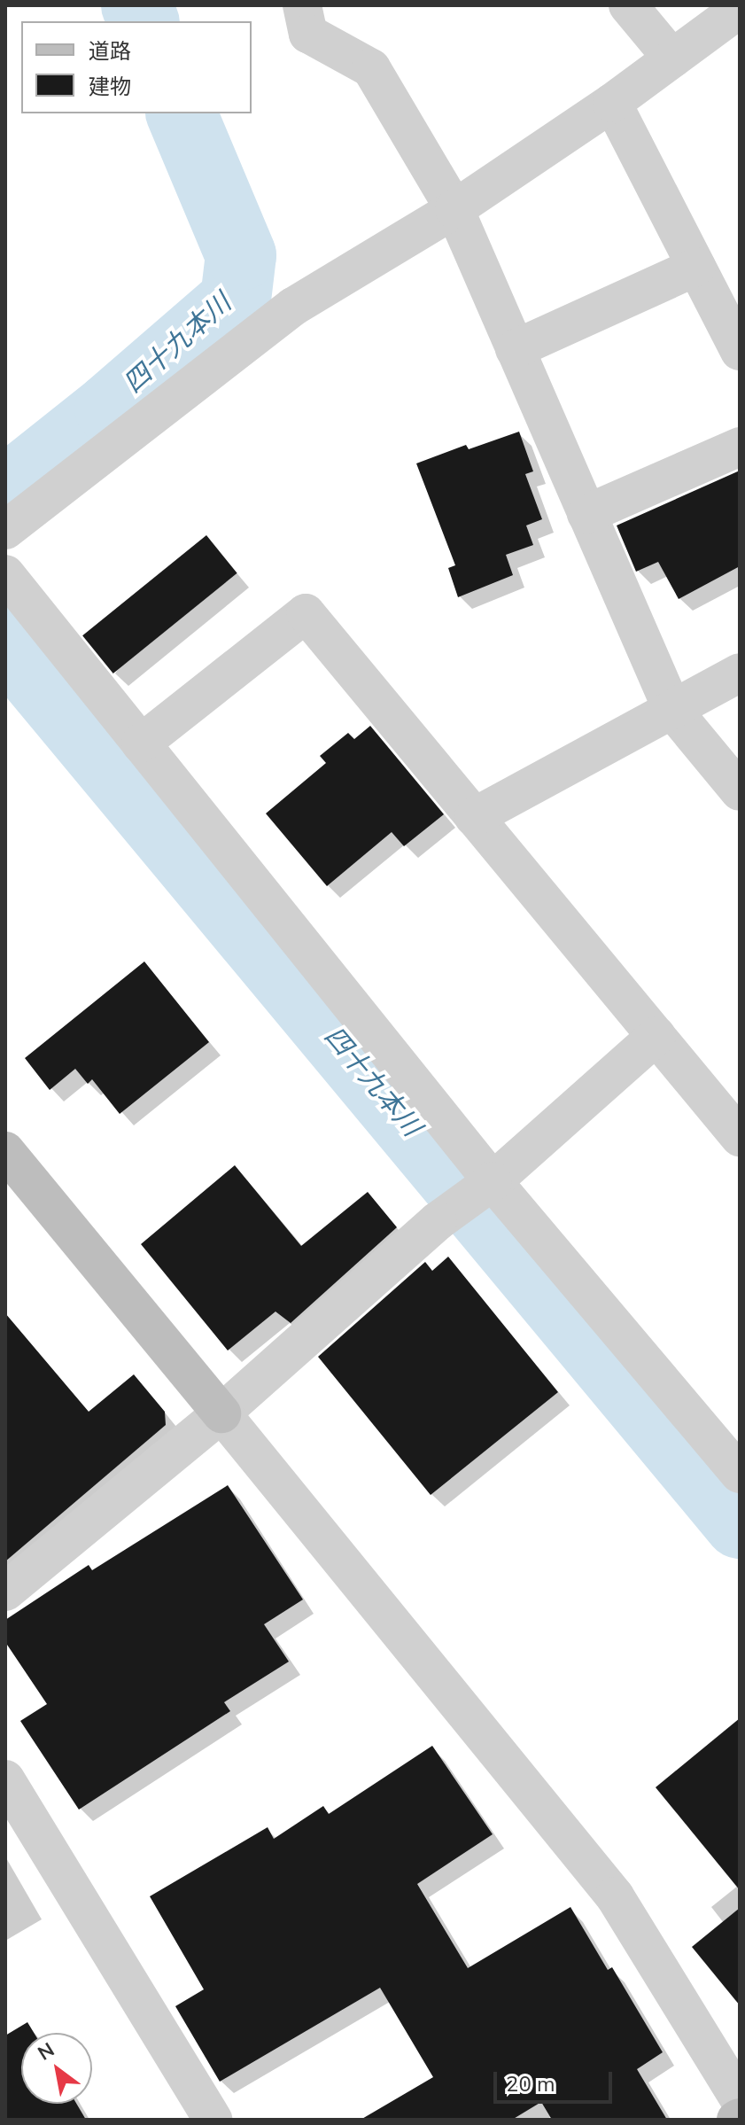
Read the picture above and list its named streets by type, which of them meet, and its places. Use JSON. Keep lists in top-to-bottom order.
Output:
{
  "water": ["四十九本川"],
  "legend": ["道路", "建物"],
  "scale_bar": "20 m",
  "north": "top left"
}
